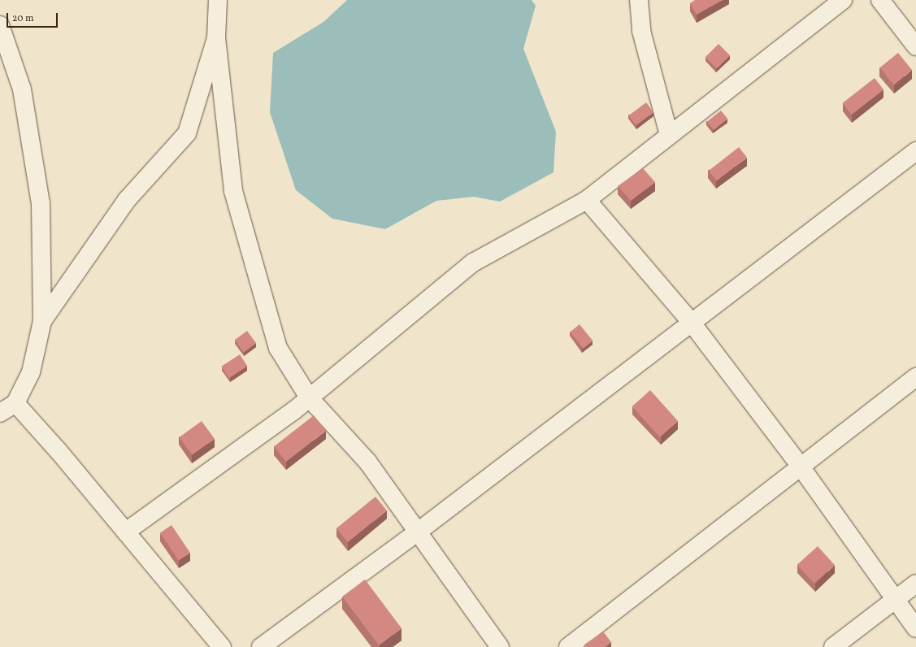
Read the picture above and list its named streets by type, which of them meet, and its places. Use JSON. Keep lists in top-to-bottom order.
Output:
{
  "scale_bar": "20 m"
}
